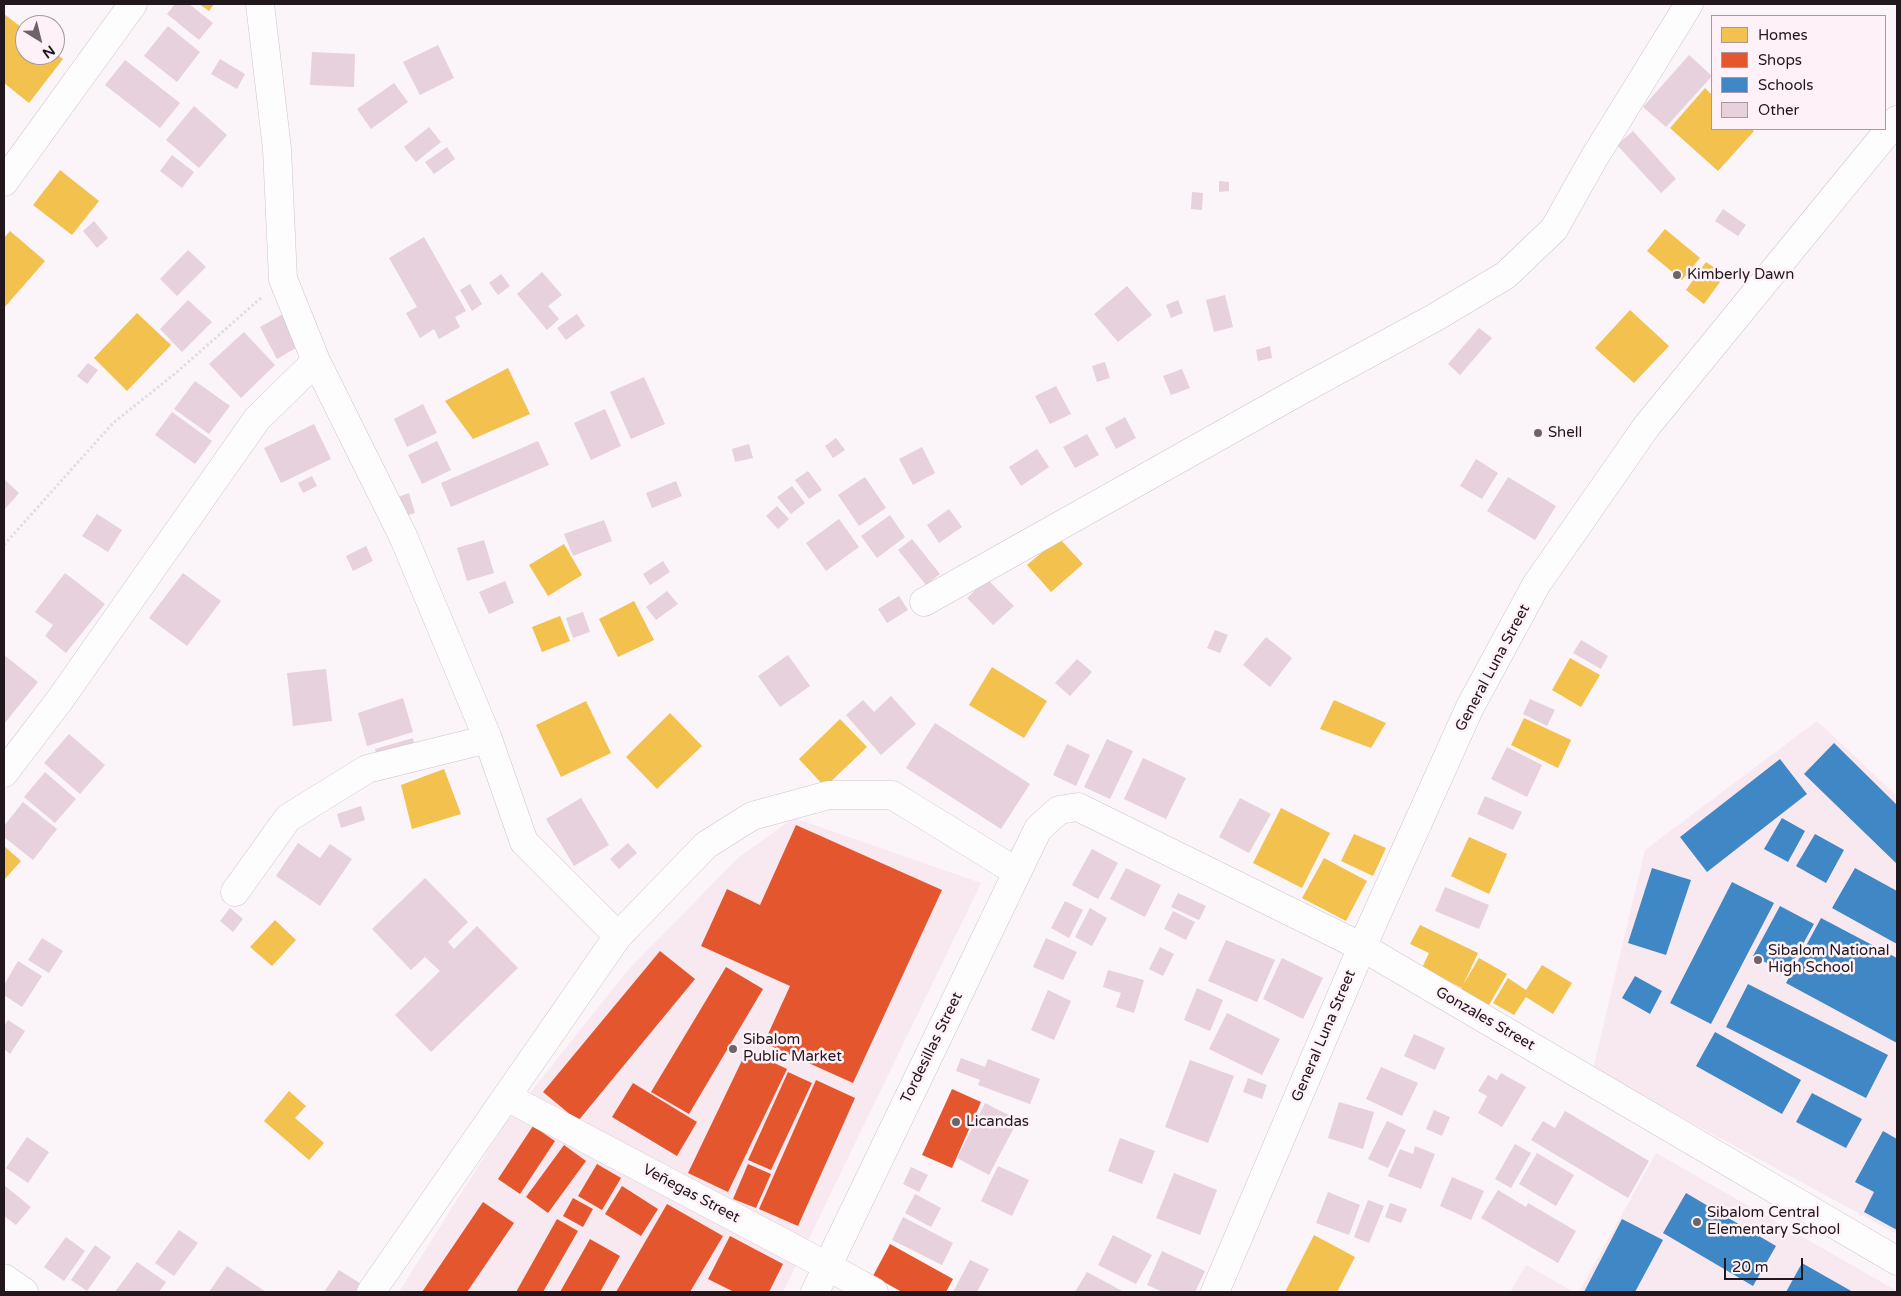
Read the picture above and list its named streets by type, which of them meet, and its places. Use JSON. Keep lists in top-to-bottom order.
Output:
{
  "streets": {
    "street": [
      "General Luna Street",
      "Gonzales Street",
      "Tordesillas Street",
      "Veñegas Street"
    ]
  },
  "crossings": [
    ["General Luna Street", "Gonzales Street"],
    ["Gonzales Street", "Tordesillas Street"],
    ["Tordesillas Street", "Veñegas Street"]
  ],
  "places": [
    "Kimberly Dawn",
    "Shell",
    "Sibalom National High School",
    "Sibalom Public Market",
    "Licandas",
    "Sibalom Central Elementary School"
  ],
  "legend": [
    "Homes",
    "Shops",
    "Schools",
    "Other"
  ],
  "scale_bar": "20 m",
  "north": "bottom right"
}
